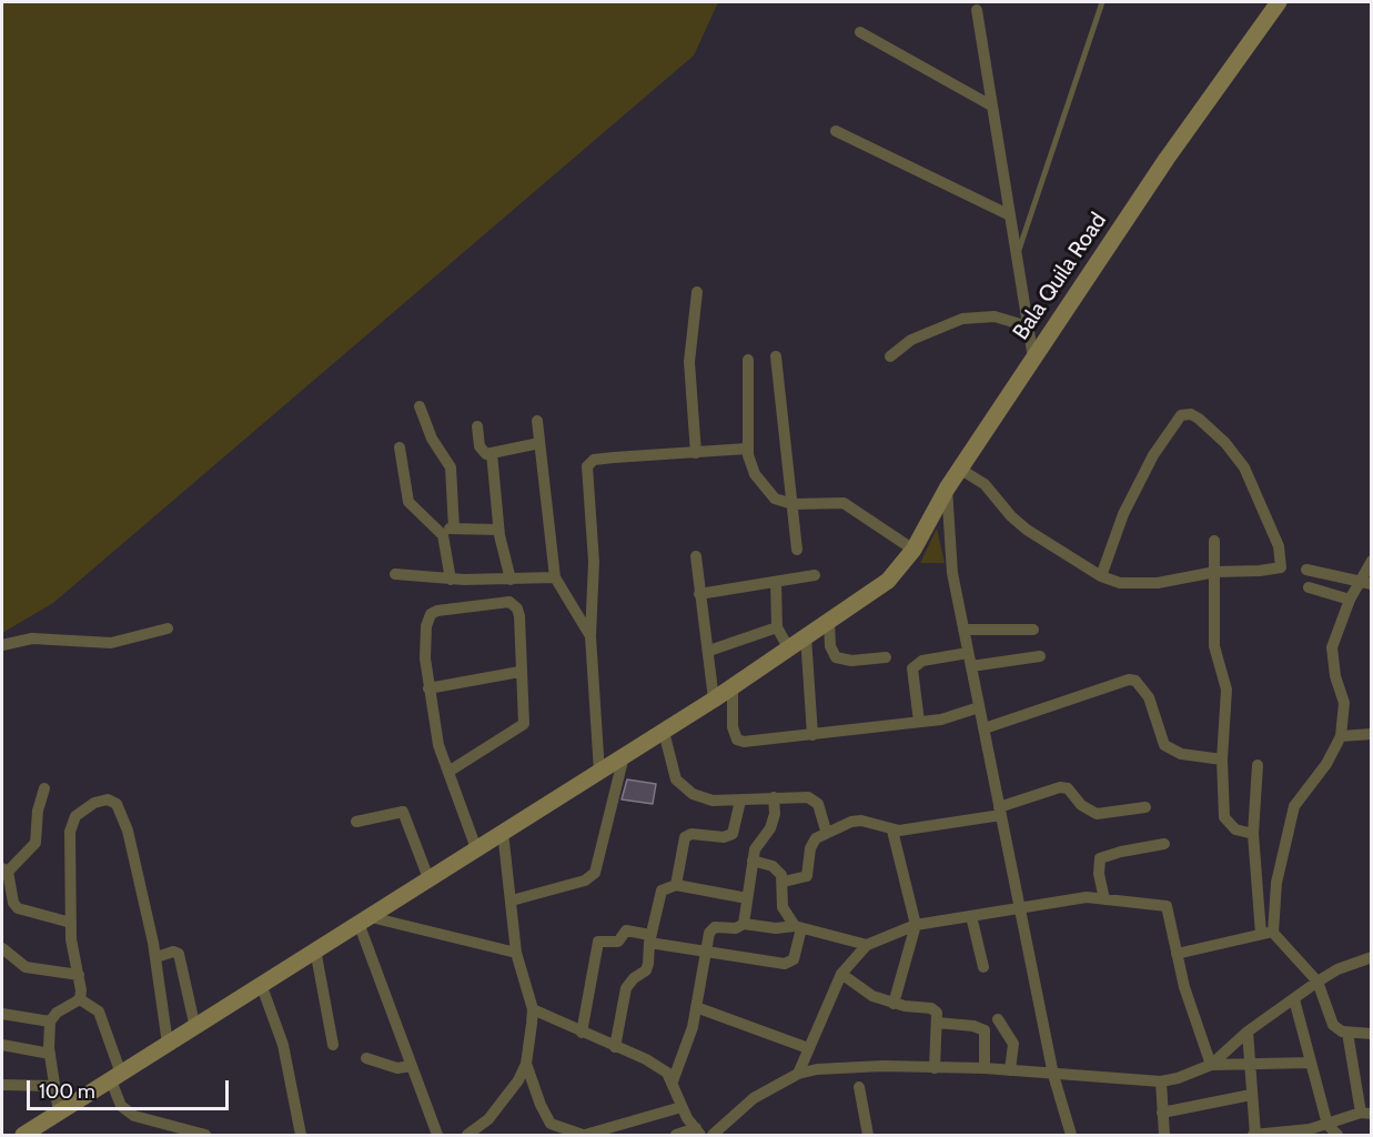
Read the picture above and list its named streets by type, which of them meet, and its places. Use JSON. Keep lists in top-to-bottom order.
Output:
{
  "streets": {
    "street": ["Bala Quila Road"]
  },
  "scale_bar": "100 m"
}
